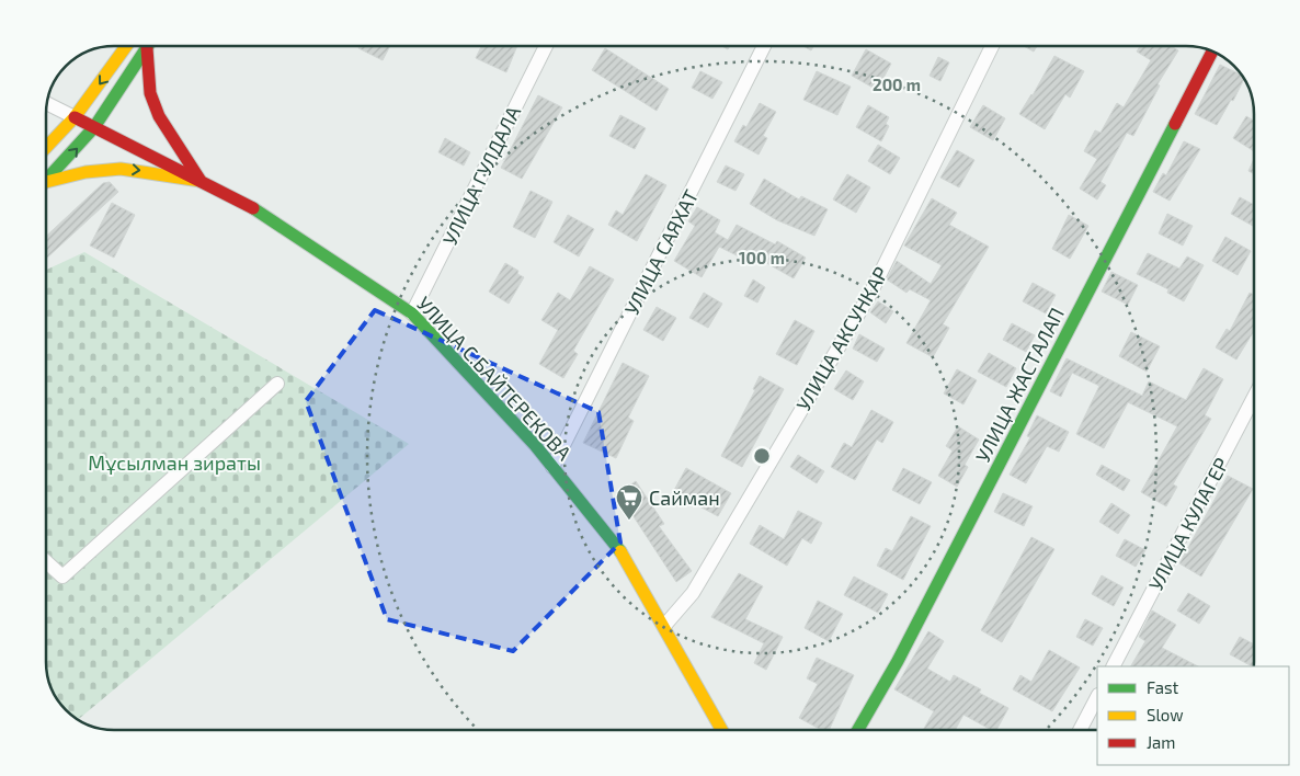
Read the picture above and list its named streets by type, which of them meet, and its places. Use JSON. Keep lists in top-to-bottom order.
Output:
{
  "streets": {
    "main road": ["УЛИЦА С.БАЙТЕРЕКОВА", "УЛИЦА ЖАСТАЛАП"],
    "street": [
      "УЛИЦА ГУЛДАЛА",
      "УЛИЦА САЯХАТ",
      "УЛИЦА АКСУНКАР",
      "УЛИЦА КУЛАГЕР"
    ]
  },
  "crossings": [
    ["УЛИЦА ГУЛДАЛА", "УЛИЦА С.БАЙТЕРЕКОВА"],
    ["УЛИЦА САЯХАТ", "УЛИЦА С.БАЙТЕРЕКОВА"],
    ["УЛИЦА АКСУНКАР", "УЛИЦА С.БАЙТЕРЕКОВА"]
  ],
  "parks": ["Мұсылман зираты"],
  "places": {
    "supermarket": ["Сайман"]
  },
  "legend": ["Fast", "Slow", "Jam"],
  "rings": ["200 m", "100 m"]
}
